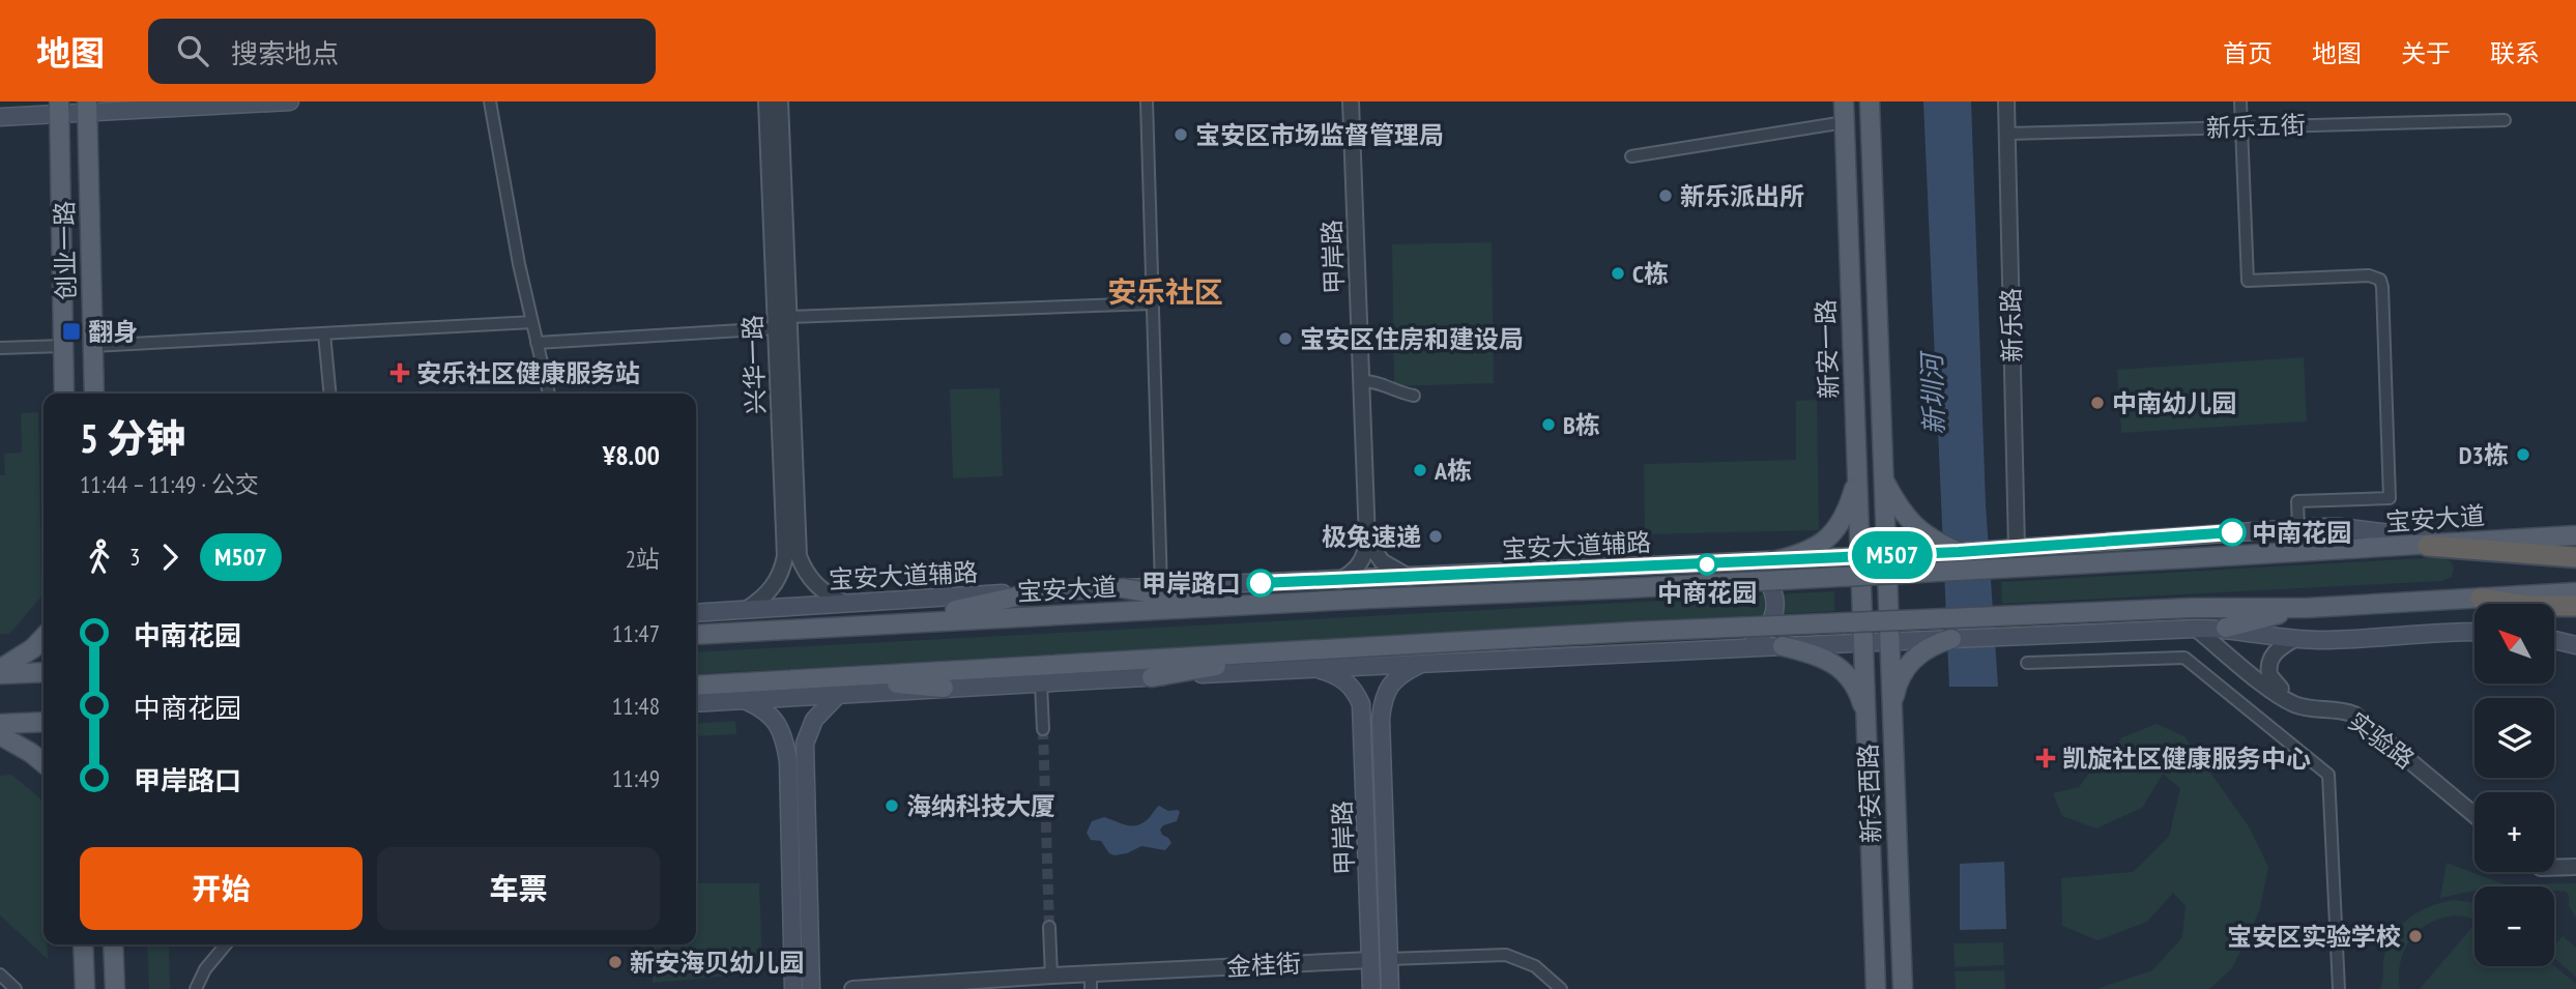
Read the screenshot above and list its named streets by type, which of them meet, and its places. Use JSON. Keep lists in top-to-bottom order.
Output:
{
  "streets": {
    "main road": [
      "创业一路",
      "甲岸路",
      "新安一路",
      "宝安大道",
      "宝安大道辅路",
      "新安西路"
    ],
    "street": [
      "新乐五街",
      "新乐路",
      "兴华一路",
      "实验路",
      "金桂街"
    ]
  },
  "crossings": [
    ["新乐五街", "新乐路"],
    ["甲岸路", "金桂街"],
    ["新安一路", "宝安大道辅路"],
    ["新安一路", "新安西路"],
    ["兴华一路", "宝安大道辅路"]
  ],
  "districts": ["安乐社区"],
  "water": ["新圳河"],
  "places": {
    "other": [
      "宝安区市场监督管理局",
      "新乐派出所",
      "C栋",
      "宝安区住房和建设局",
      "中南幼儿园",
      "B栋",
      "D3栋",
      "A栋",
      "中南花园",
      "极兔速递",
      "中商花园",
      "甲岸路口",
      "海纳科技大厦",
      "宝安区实验学校",
      "新安海贝幼儿园"
    ],
    "transit": ["翻身"],
    "health": ["安乐社区健康服务站", "凯旋社区健康服务中心"]
  },
  "lines": ["bus line M507"],
  "north": "top left",
  "page": {
    "header": "地图",
    "search": "搜索地点",
    "nav": [
      "首页",
      "地图",
      "关于",
      "联系"
    ],
    "on_map": "M507",
    "heading": ["5 分钟", "11:44 – 11:49 · 公交", "¥8.00"],
    "legs": ["3", "M507", "2站"],
    "list": [
      {
        "name": "中南花园",
        "value": "11:47"
      },
      {
        "name": "中商花园",
        "value": "11:48"
      },
      {
        "name": "甲岸路口",
        "value": "11:49"
      }
    ],
    "map_buttons": ["+", "−"],
    "buttons": ["开始", "车票"]
  }
}
